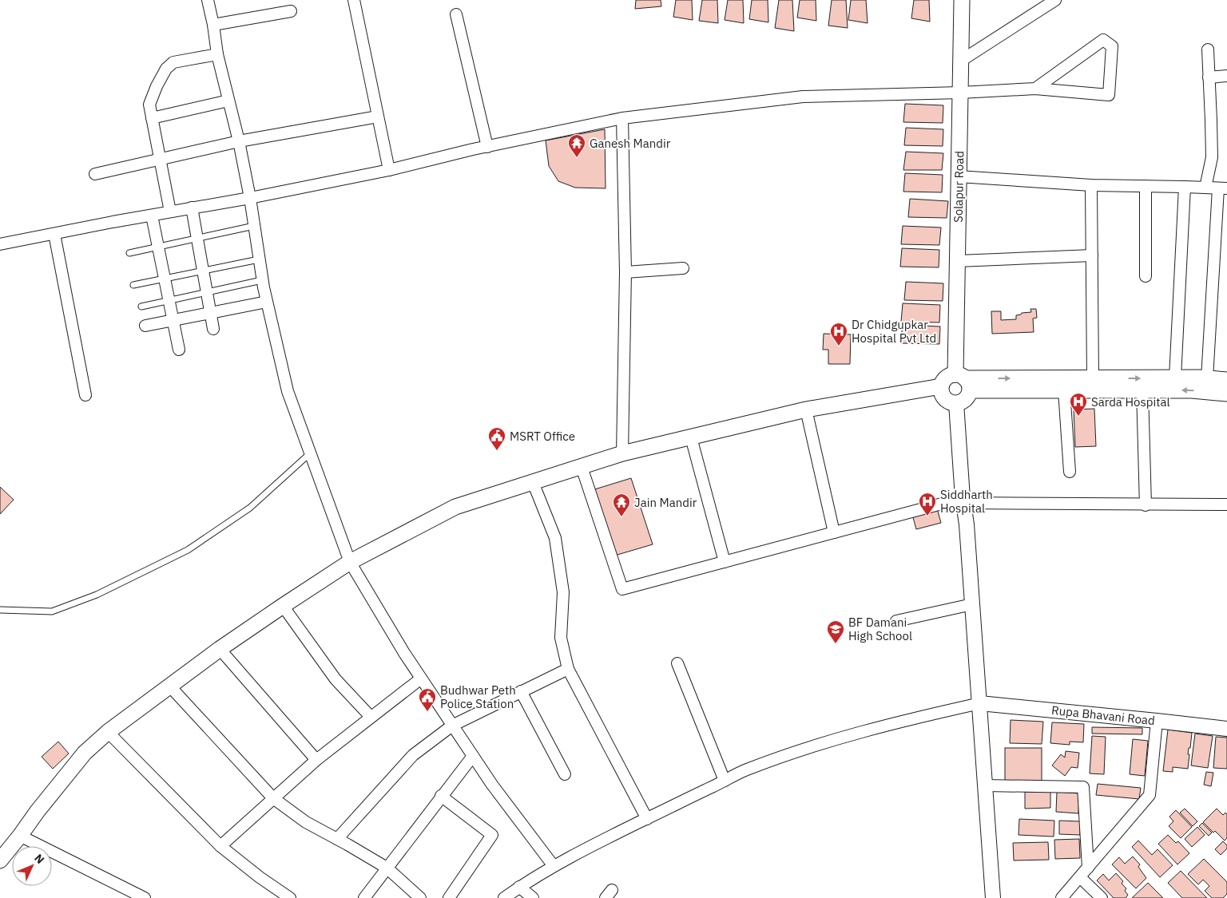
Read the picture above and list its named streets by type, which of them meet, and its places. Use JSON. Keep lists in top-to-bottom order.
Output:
{
  "streets": {
    "main road": ["Solapur Road"],
    "street": ["Rupa Bhavani Road"]
  },
  "places": {
    "temple": ["Ganesh Mandir", "Jain Mandir"],
    "hospital": ["Dr Chidgupkar Hospital Pvt Ltd", "Sarda Hospital", "Siddharth Hospital"],
    "public building": ["MSRT Office", "Budhwar Peth Police Station"],
    "school or university": ["BF Damani High School"]
  },
  "north": "top right"
}
